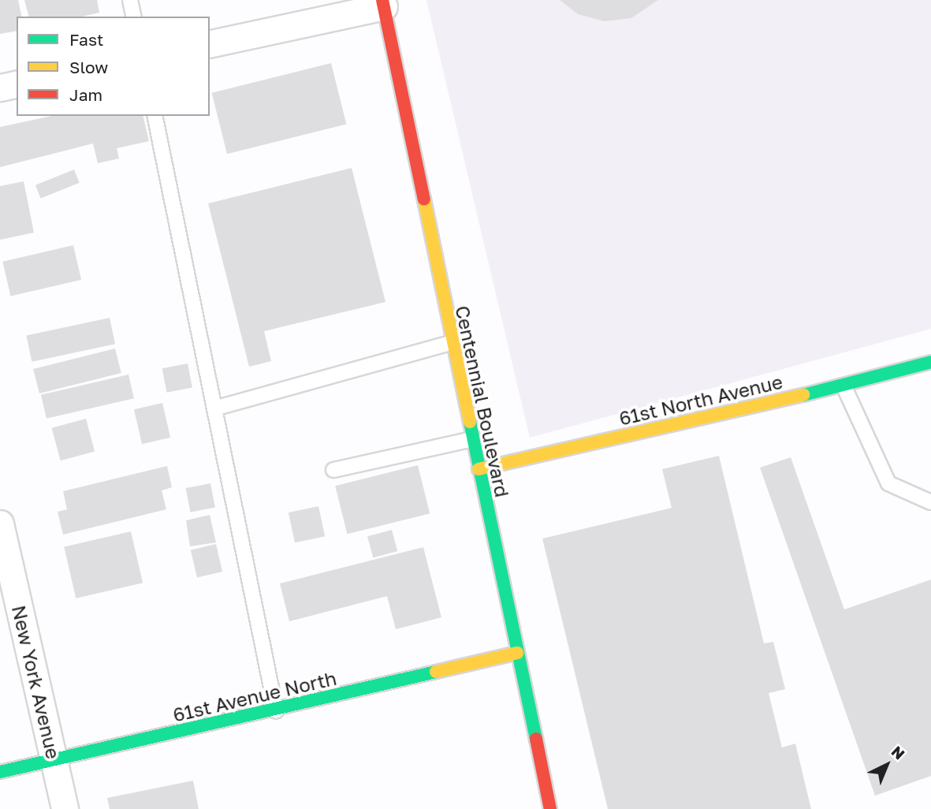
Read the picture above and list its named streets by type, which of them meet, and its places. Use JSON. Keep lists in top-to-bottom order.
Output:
{
  "streets": {
    "street": [
      "61st North Avenue",
      "Centennial Boulevard",
      "New York Avenue",
      "61st Avenue North"
    ]
  },
  "crossings": [
    ["61st North Avenue", "Centennial Boulevard"],
    ["Centennial Boulevard", "61st Avenue North"],
    ["New York Avenue", "61st Avenue North"]
  ],
  "legend": ["Fast", "Slow", "Jam"],
  "north": "top right"
}
